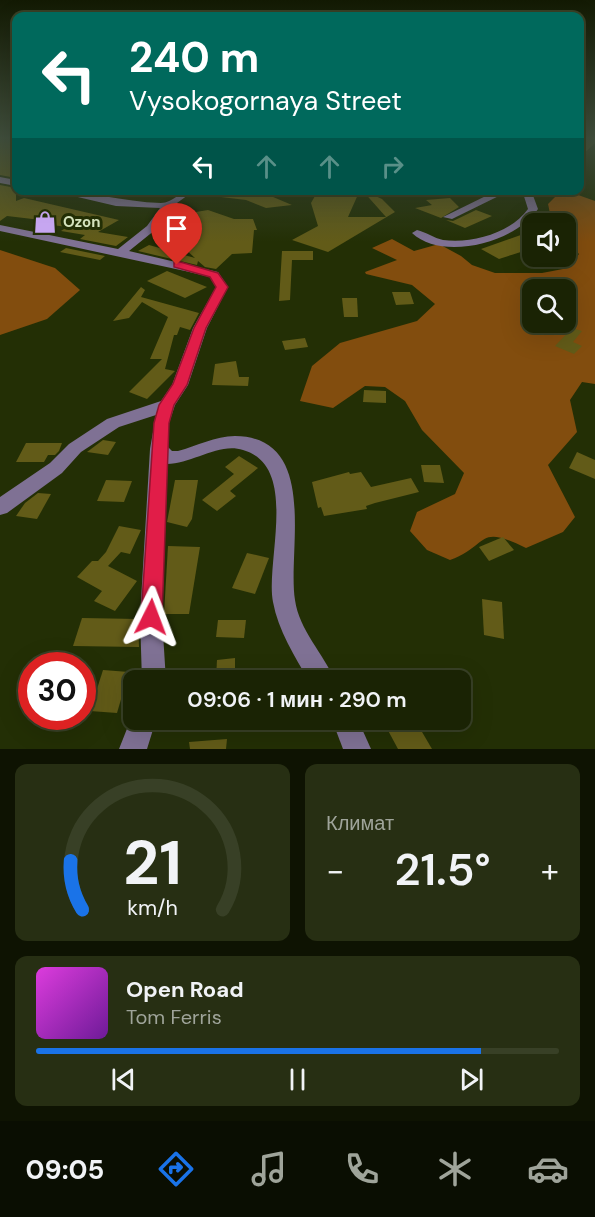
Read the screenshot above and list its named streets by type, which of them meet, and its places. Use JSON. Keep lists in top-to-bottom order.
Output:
{
  "places": {
    "shop": ["Ozon"]
  },
  "page": {
    "turn": ["240 m", "Vysokogornaya Street"],
    "limit": "30",
    "trip": "09:06 · 1 мин · 290 m",
    "tile": "Климат",
    "heat": ["−", "21.5°", "+"],
    "song": ["Open Road", "Tom Ferris"],
    "tabs": "09:05",
    "gauge": ["21", "km/h"]
  }
}
